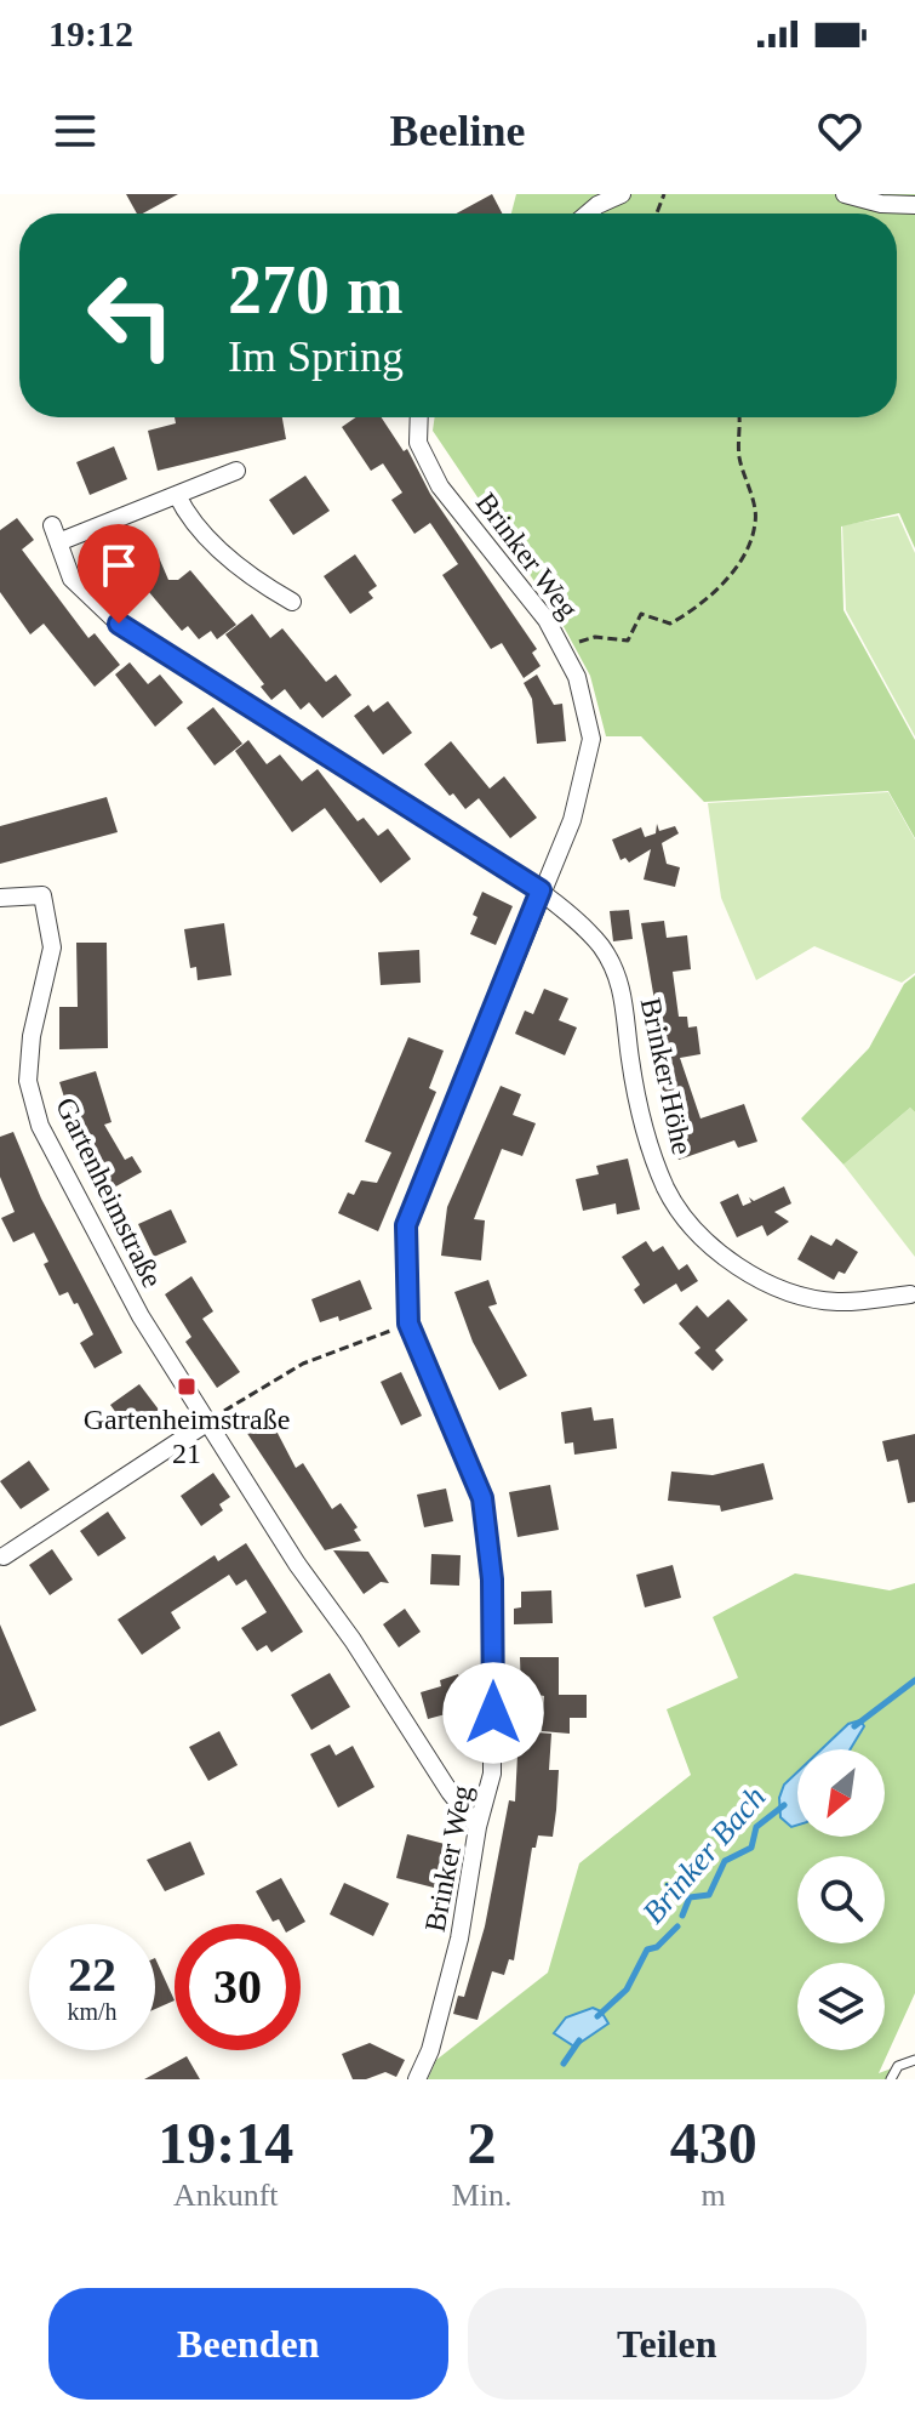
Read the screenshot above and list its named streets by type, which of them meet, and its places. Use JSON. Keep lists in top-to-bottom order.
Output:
{
  "streets": {
    "street": ["Brinker Weg", "Brinker Höhe", "Gartenheimstraße"]
  },
  "crossings": [
    ["Brinker Weg", "Brinker Höhe"],
    ["Brinker Weg", "Gartenheimstraße"]
  ],
  "water": ["Brinker Bach"],
  "places": {
    "transit": ["Gartenheimstraße 21"]
  },
  "north": "bottom left",
  "page": {
    "status": "19:12",
    "header": "Beeline",
    "turn": ["270 m", "Im Spring"],
    "speed": "22 km/h",
    "limit": "30",
    "eta": [
      "19:14",
      "Ankunft",
      "2",
      "Min.",
      "430",
      "m"
    ],
    "buttons": ["Beenden", "Teilen"]
  }
}
